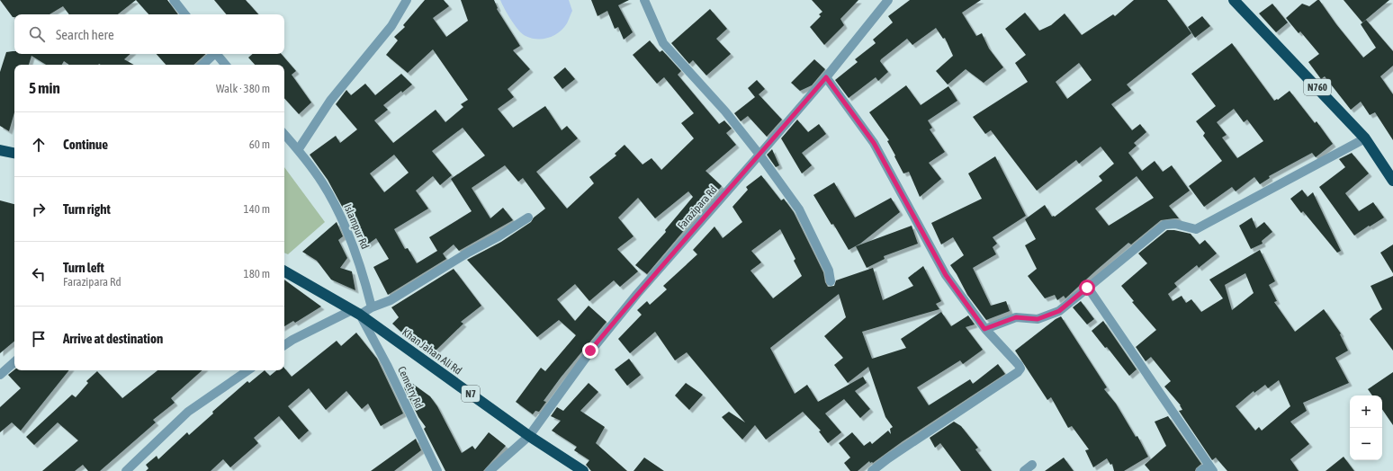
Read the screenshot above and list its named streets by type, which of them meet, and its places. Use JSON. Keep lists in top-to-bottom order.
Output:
{
  "streets": {
    "highway": ["N760", "Khan Jahan Ali Rd", "N7"],
    "street": ["Farazipara Rd", "Islampur Rd", "Cemetry Rd"]
  },
  "crossings": [
    ["Farazipara Rd", "Khan Jahan Ali Rd"],
    ["Khan Jahan Ali Rd", "Cemetry Rd"]
  ],
  "page": {
    "search": "Search here",
    "heading": ["5 min", "Walk · 380 m"],
    "list": [
      ["Continue", "60 m"],
      ["Turn right", "140 m"],
      ["Turn left", "Farazipara Rd", "180 m"],
      "Arrive at destination"
    ],
    "map_buttons": ["+", "−"]
  }
}
